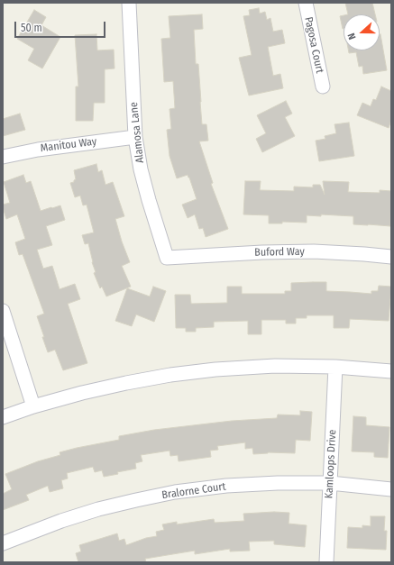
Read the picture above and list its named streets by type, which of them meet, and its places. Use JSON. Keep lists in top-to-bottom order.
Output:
{
  "streets": {
    "street": [
      "Pagosa Court",
      "Alamosa Lane",
      "Manitou Way",
      "Buford Way",
      "Kamloops Drive",
      "Bralorne Court"
    ]
  },
  "crossings": [
    ["Alamosa Lane", "Manitou Way"],
    ["Alamosa Lane", "Buford Way"],
    ["Kamloops Drive", "Bralorne Court"]
  ],
  "scale_bar": "50 m",
  "north": "left"
}
